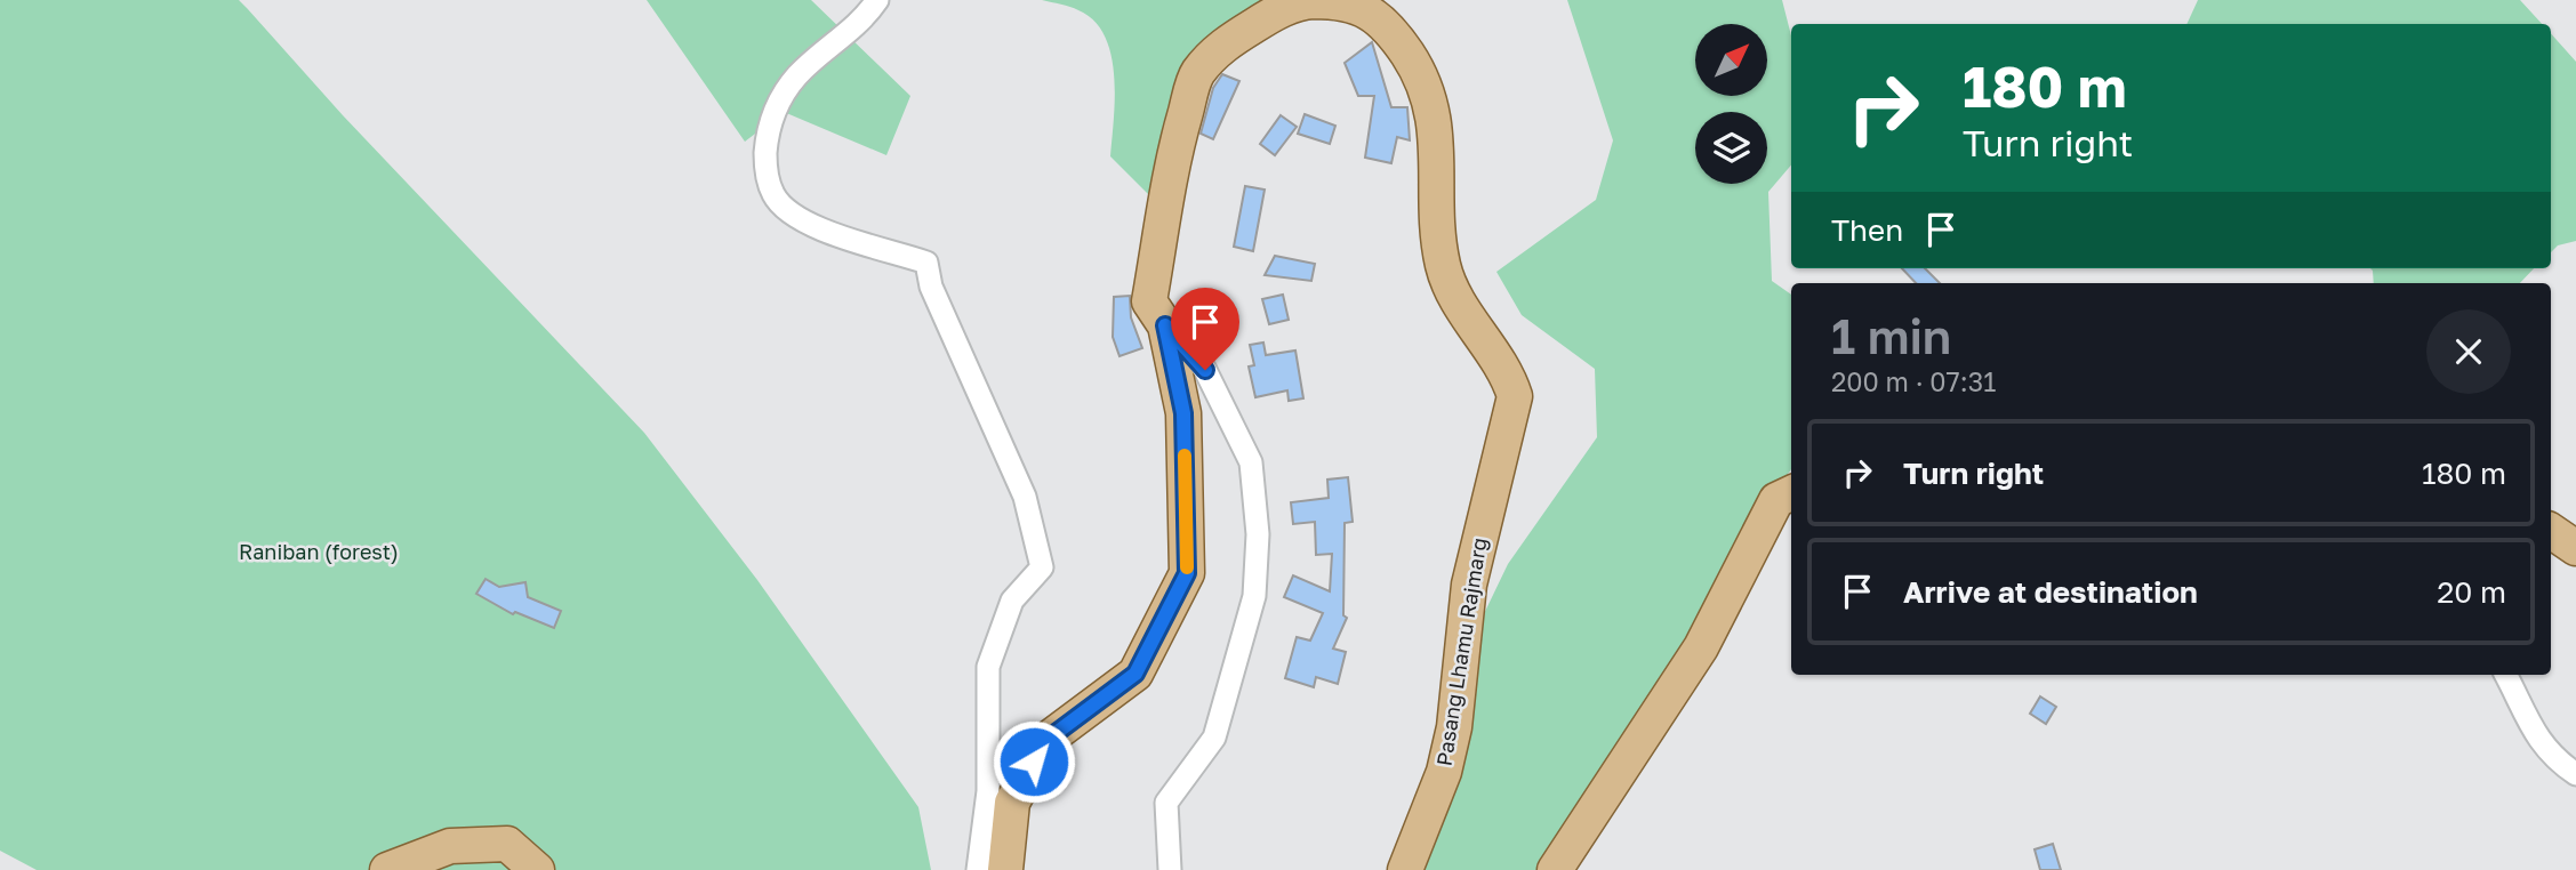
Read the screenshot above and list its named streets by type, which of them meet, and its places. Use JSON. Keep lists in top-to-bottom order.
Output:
{
  "streets": {
    "main road": ["Pasang Lhamu Rajmarg"]
  },
  "parks": ["Raniban (forest)"],
  "north": "top right",
  "page": {
    "turn": ["180 m", "Turn right"],
    "then": "Then",
    "heading": ["1 min", "200 m · 07:31"],
    "list": [
      {
        "name": "Turn right",
        "value": "180 m"
      },
      {
        "name": "Arrive at destination",
        "value": "20 m"
      }
    ]
  }
}
